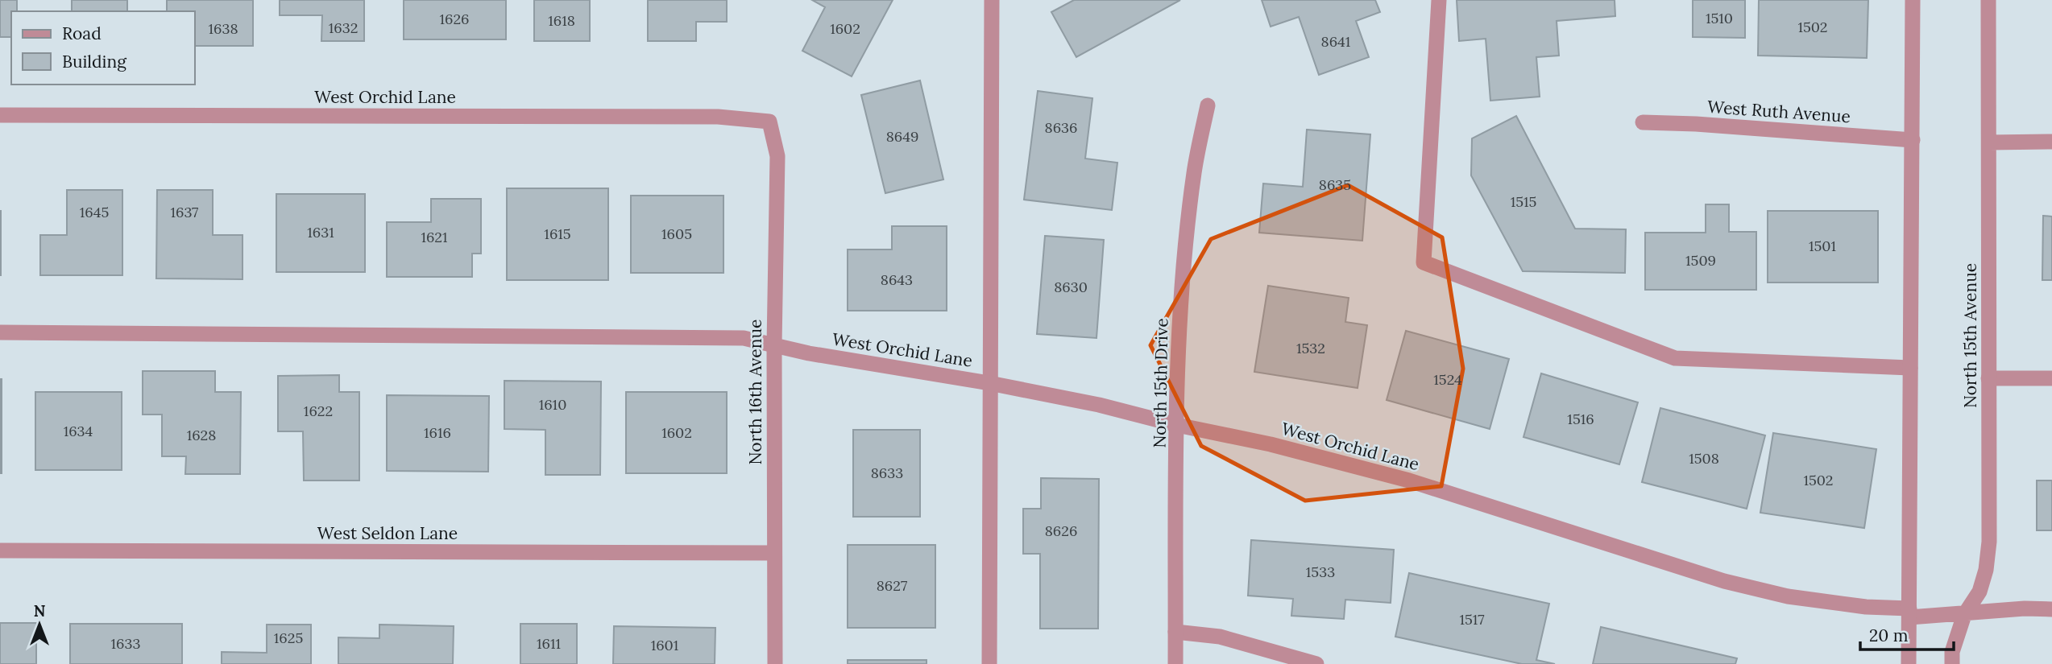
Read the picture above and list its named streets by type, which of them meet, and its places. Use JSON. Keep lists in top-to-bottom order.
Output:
{
  "streets": {
    "street": [
      "West Orchid Lane",
      "West Ruth Avenue",
      "North 15th Avenue",
      "North 15th Drive",
      "North 16th Avenue",
      "West Seldon Lane"
    ]
  },
  "crossings": [
    ["West Orchid Lane", "North 15th Avenue"],
    ["West Orchid Lane", "North 15th Drive"],
    ["West Orchid Lane", "North 16th Avenue"],
    ["North 16th Avenue", "West Seldon Lane"]
  ],
  "house_numbers": [
    "1510",
    "1626",
    "1618",
    "1502",
    "1632",
    "1638",
    "1602",
    "8641",
    "8636",
    "8649",
    "8635",
    "1515",
    "1645",
    "1637",
    "1631",
    "1615",
    "1605",
    "1621",
    "1501",
    "1509",
    "8643",
    "8630",
    "1532",
    "1524",
    "1610",
    "1622",
    "1516",
    "1634",
    "1616",
    "1602",
    "1628",
    "1508",
    "8633",
    "1502",
    "8626",
    "1533",
    "8627",
    "1517",
    "1625",
    "1633",
    "1611",
    "1601"
  ],
  "legend": ["Road", "Building"],
  "scale_bar": "20 m",
  "north": "top"
}
